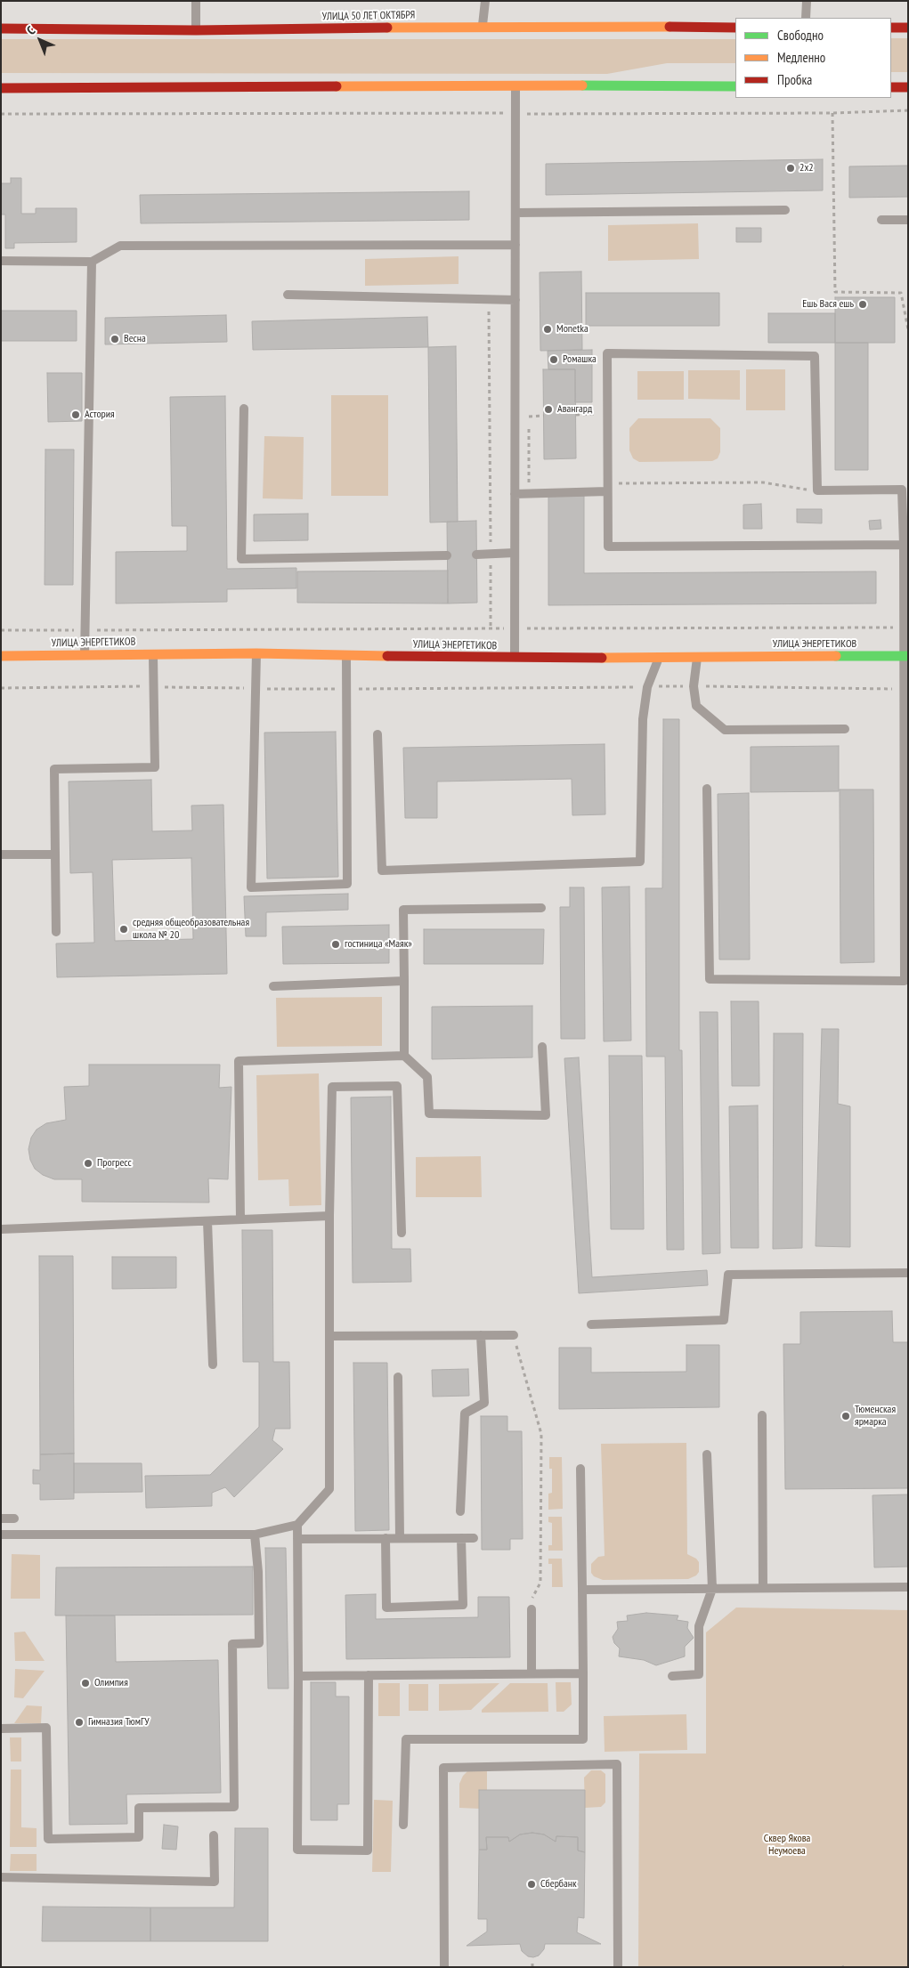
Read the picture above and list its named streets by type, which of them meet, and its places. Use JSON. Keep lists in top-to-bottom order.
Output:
{
  "streets": {
    "main road": ["УЛИЦА 50 ЛЕТ ОКТЯБРЯ", "УЛИЦА ЭНЕРГЕТИКОВ"]
  },
  "parks": ["Сквер Якова Неумоева"],
  "places": [
    "2х2",
    "Ешь Вася ешь",
    "Monetka",
    "Весна",
    "Ромашка",
    "Авангард",
    "Астория",
    "средняя общеобразовательная школа № 20",
    "гостиница «Маяк»",
    "Прогресс",
    "Тюменская ярмарка",
    "Олимпия",
    "Гимназия ТюмГУ",
    "Сбербанк"
  ],
  "legend": ["Свободно", "Медленно", "Пробка"],
  "north": "top left"
}
